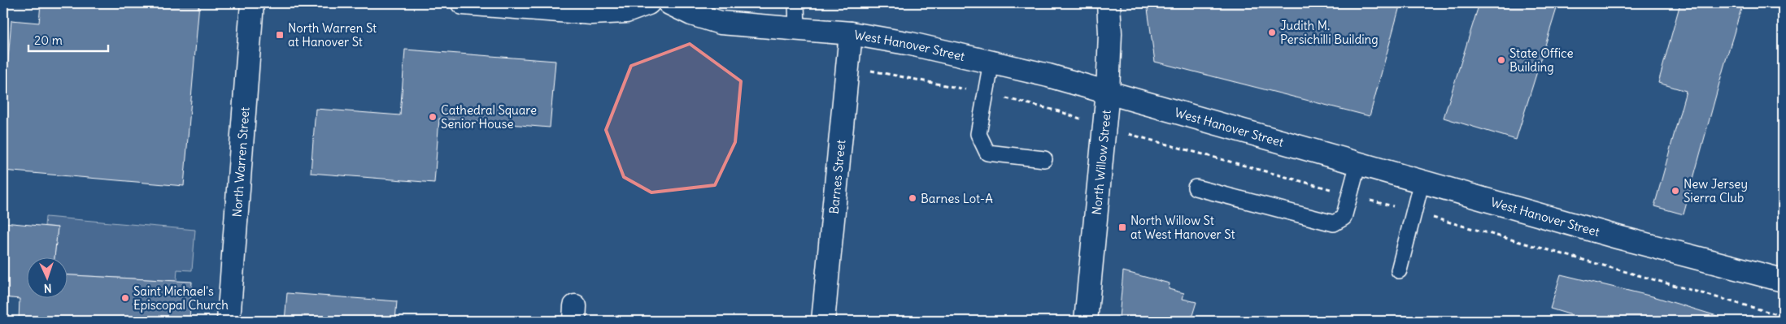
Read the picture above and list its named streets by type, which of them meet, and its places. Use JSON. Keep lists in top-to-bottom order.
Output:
{
  "streets": {
    "street": [
      "West Hanover Street",
      "North Warren Street",
      "North Willow Street",
      "Barnes Street"
    ]
  },
  "crossings": [
    ["West Hanover Street", "North Willow Street"],
    ["West Hanover Street", "Barnes Street"]
  ],
  "places": {
    "other": [
      "Judith M. Persichilli Building",
      "State Office Building",
      "Cathedral Square Senior House",
      "New Jersey Sierra Club",
      "Barnes Lot-A",
      "Saint Michael's Episcopal Church"
    ],
    "transit": ["North Warren St at Hanover St", "North Willow St at West Hanover St"]
  },
  "scale_bar": "20 m",
  "north": "bottom"
}
